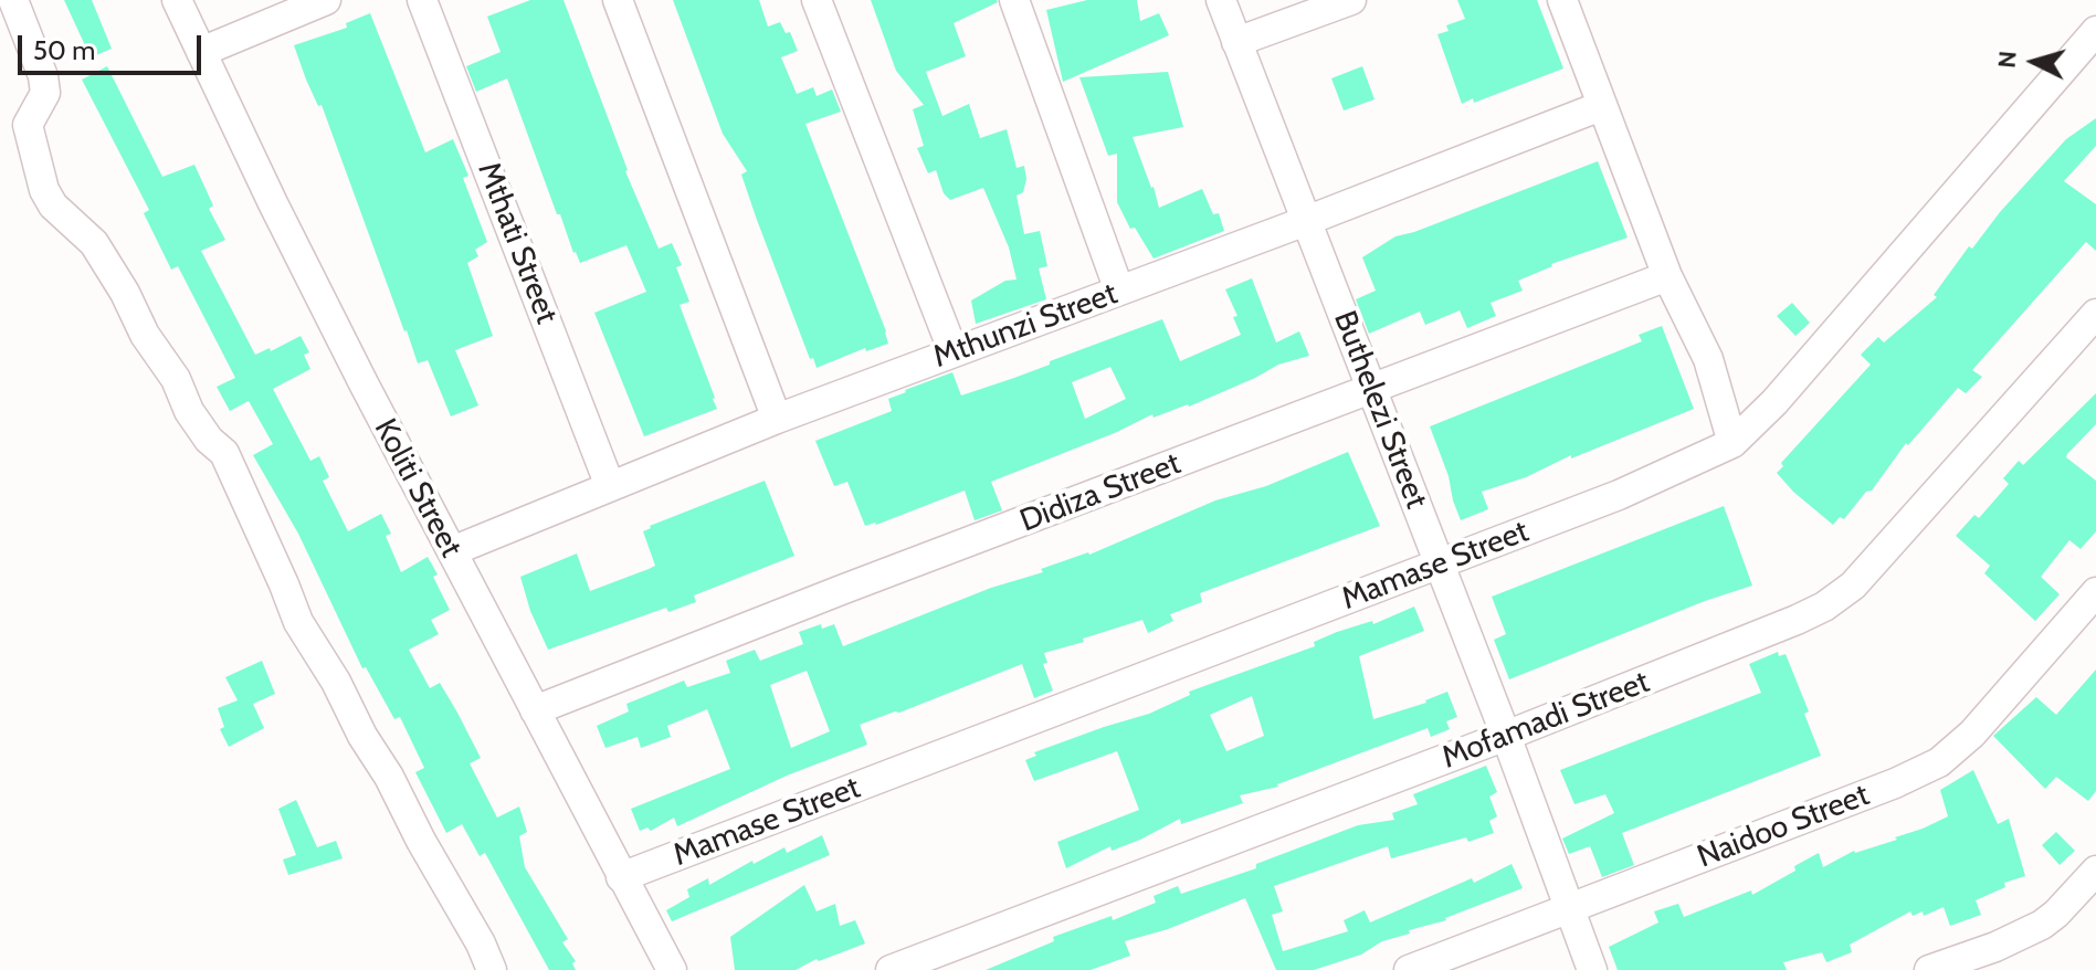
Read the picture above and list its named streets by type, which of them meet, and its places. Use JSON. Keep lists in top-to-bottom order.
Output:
{
  "streets": {
    "street": [
      "Mthati Street",
      "Mthunzi Street",
      "Buthelezi Street",
      "Koliti Street",
      "Didiza Street",
      "Mamase Street",
      "Mofamadi Street",
      "Naidoo Street"
    ]
  },
  "crossings": [
    ["Mthati Street", "Mthunzi Street"],
    ["Mthunzi Street", "Buthelezi Street"],
    ["Mthunzi Street", "Koliti Street"],
    ["Buthelezi Street", "Didiza Street"],
    ["Buthelezi Street", "Mamase Street"],
    ["Buthelezi Street", "Mofamadi Street"],
    ["Buthelezi Street", "Naidoo Street"],
    ["Koliti Street", "Didiza Street"],
    ["Koliti Street", "Mamase Street"]
  ],
  "scale_bar": "50 m",
  "north": "left"
}
